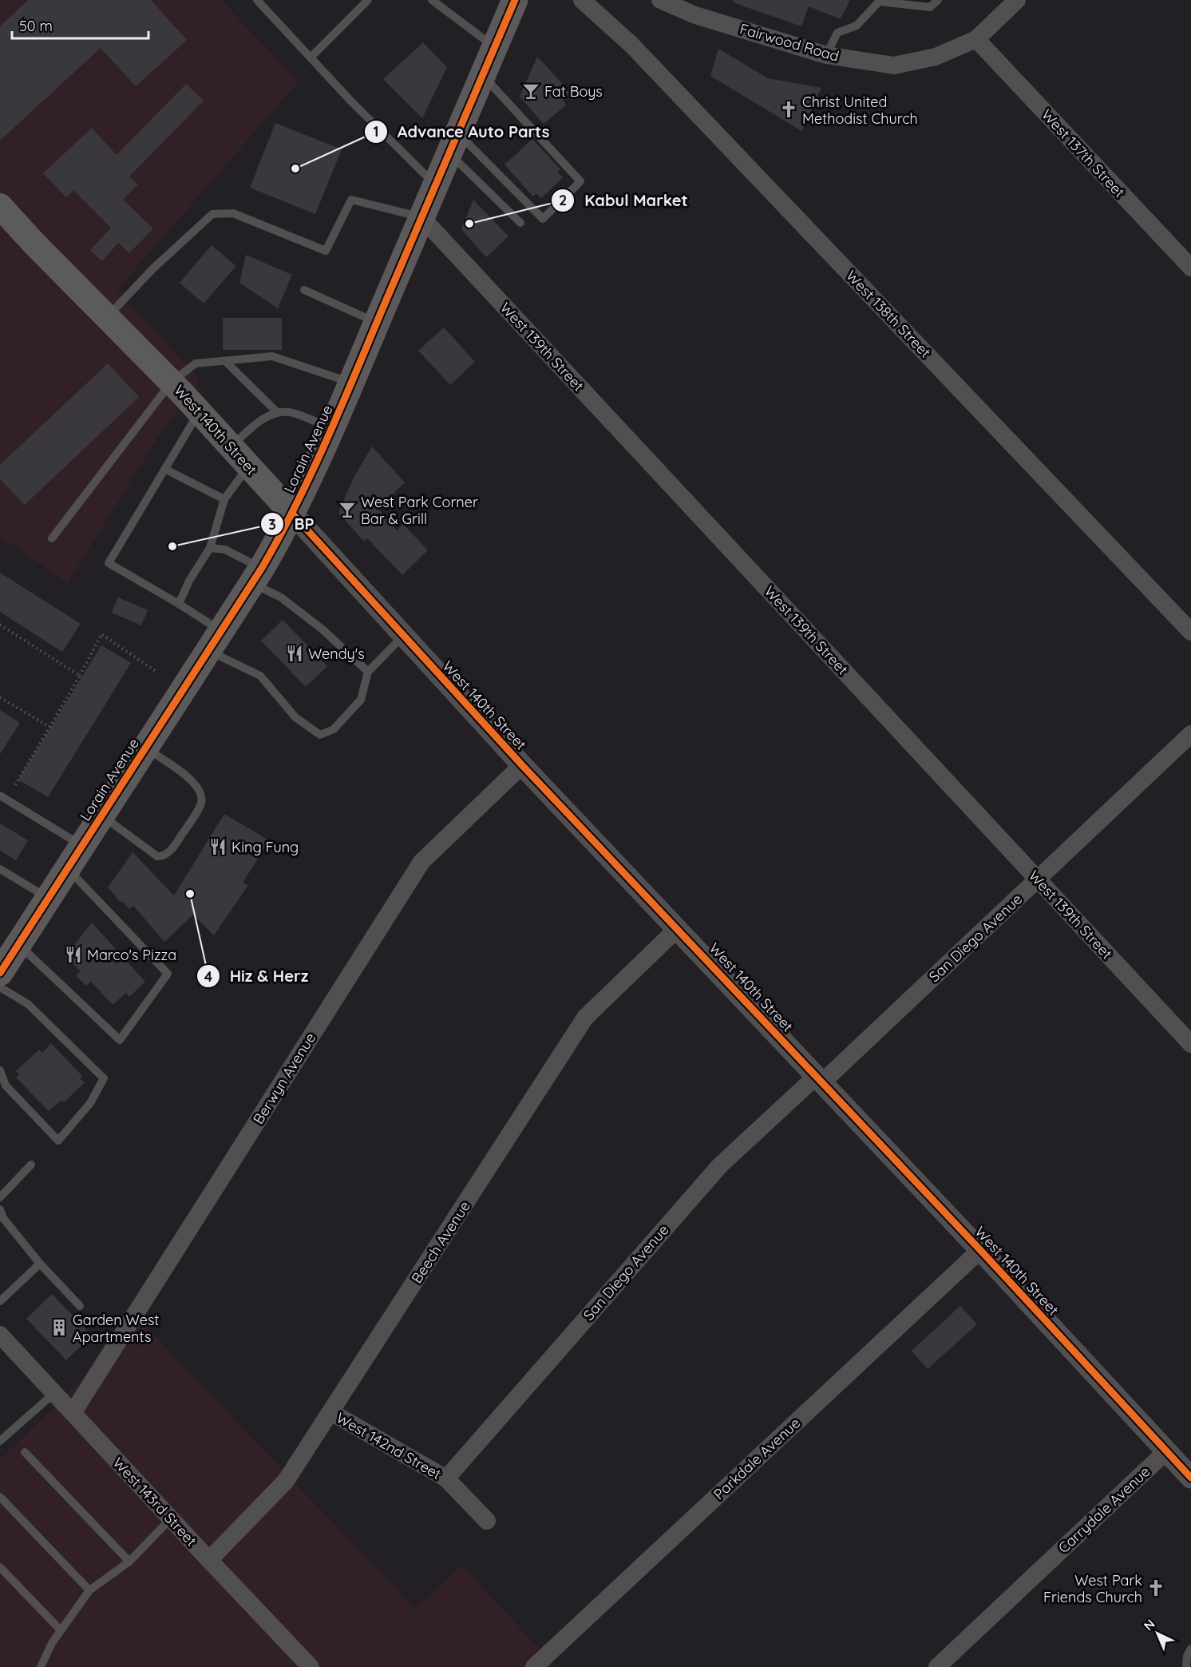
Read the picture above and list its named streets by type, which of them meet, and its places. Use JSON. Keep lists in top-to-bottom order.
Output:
{
  "streets": {
    "main road": ["West 140th Street", "Lorain Avenue"],
    "street": [
      "Fairwood Road",
      "West 137th Street",
      "West 138th Street",
      "West 139th Street",
      "San Diego Avenue",
      "Berwyn Avenue",
      "Beech Avenue",
      "West 142nd Street",
      "Parkdale Avenue",
      "West 143rd Street",
      "Carrydale Avenue"
    ]
  },
  "crossings": [
    ["Fairwood Road", "West 137th Street"],
    ["West 139th Street", "Lorain Avenue"],
    ["West 139th Street", "San Diego Avenue"],
    ["West 140th Street", "Lorain Avenue"],
    ["West 140th Street", "San Diego Avenue"],
    ["West 140th Street", "Berwyn Avenue"],
    ["West 140th Street", "Beech Avenue"],
    ["West 140th Street", "Parkdale Avenue"],
    ["West 140th Street", "Carrydale Avenue"],
    ["San Diego Avenue", "West 142nd Street"],
    ["Berwyn Avenue", "West 143rd Street"],
    ["Beech Avenue", "West 142nd Street"],
    ["Beech Avenue", "West 143rd Street"]
  ],
  "places": {
    "bar": ["Fat Boys", "West Park Corner Bar & Grill"],
    "church": ["Christ United Methodist Church", "West Park Friends Church"],
    "other": [
      "Advance Auto Parts",
      "Kabul Market",
      "BP",
      "Hiz & Herz"
    ],
    "restaurant": ["Wendy's", "King Fung", "Marco's Pizza"],
    "building": ["Garden West Apartments"]
  },
  "scale_bar": "50 m",
  "north": "top left"
}
